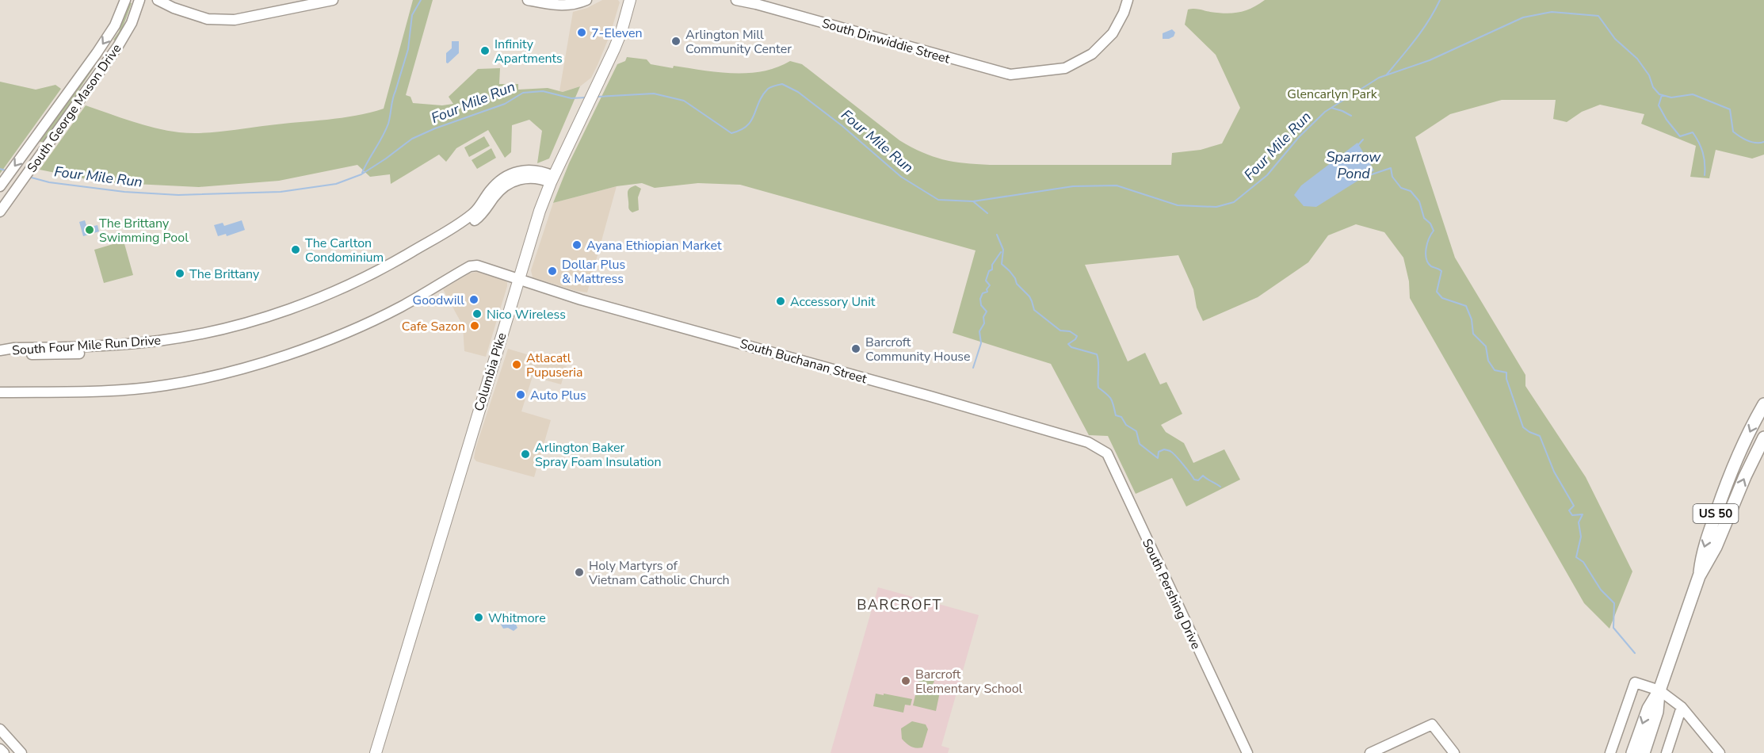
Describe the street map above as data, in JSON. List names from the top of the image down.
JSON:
{
  "streets": {
    "highway": ["US 50"],
    "main road": ["Columbia Pike"],
    "street": [
      "South Dinwiddie Street",
      "South George Mason Drive",
      "South Four Mile Run Drive",
      "South Buchanan Street",
      "South Pershing Drive"
    ]
  },
  "crossings": [
    ["South Four Mile Run Drive", "Columbia Pike"],
    ["South Buchanan Street", "Columbia Pike"],
    ["South Buchanan Street", "South Pershing Drive"]
  ],
  "districts": ["BARCROFT"],
  "water": ["Four Mile Run", "Sparrow Pond"],
  "parks": ["Glencarlyn Park"],
  "places": [
    "7-Eleven",
    "Arlington Mill Community Center",
    "Infinity Apartments",
    "The Brittany Swimming Pool",
    "Ayana Ethiopian Market",
    "The Carlton Condominium",
    "Dollar Plus & Mattress",
    "The Brittany",
    "Goodwill",
    "Accessory Unit",
    "Nico Wireless",
    "Cafe Sazon",
    "Barcroft Community House",
    "Atlacatl Pupuseria",
    "Auto Plus",
    "Arlington Baker Spray Foam Insulation",
    "Holy Martyrs of Vietnam Catholic Church",
    "Whitmore",
    "Barcroft Elementary School"
  ]
}
